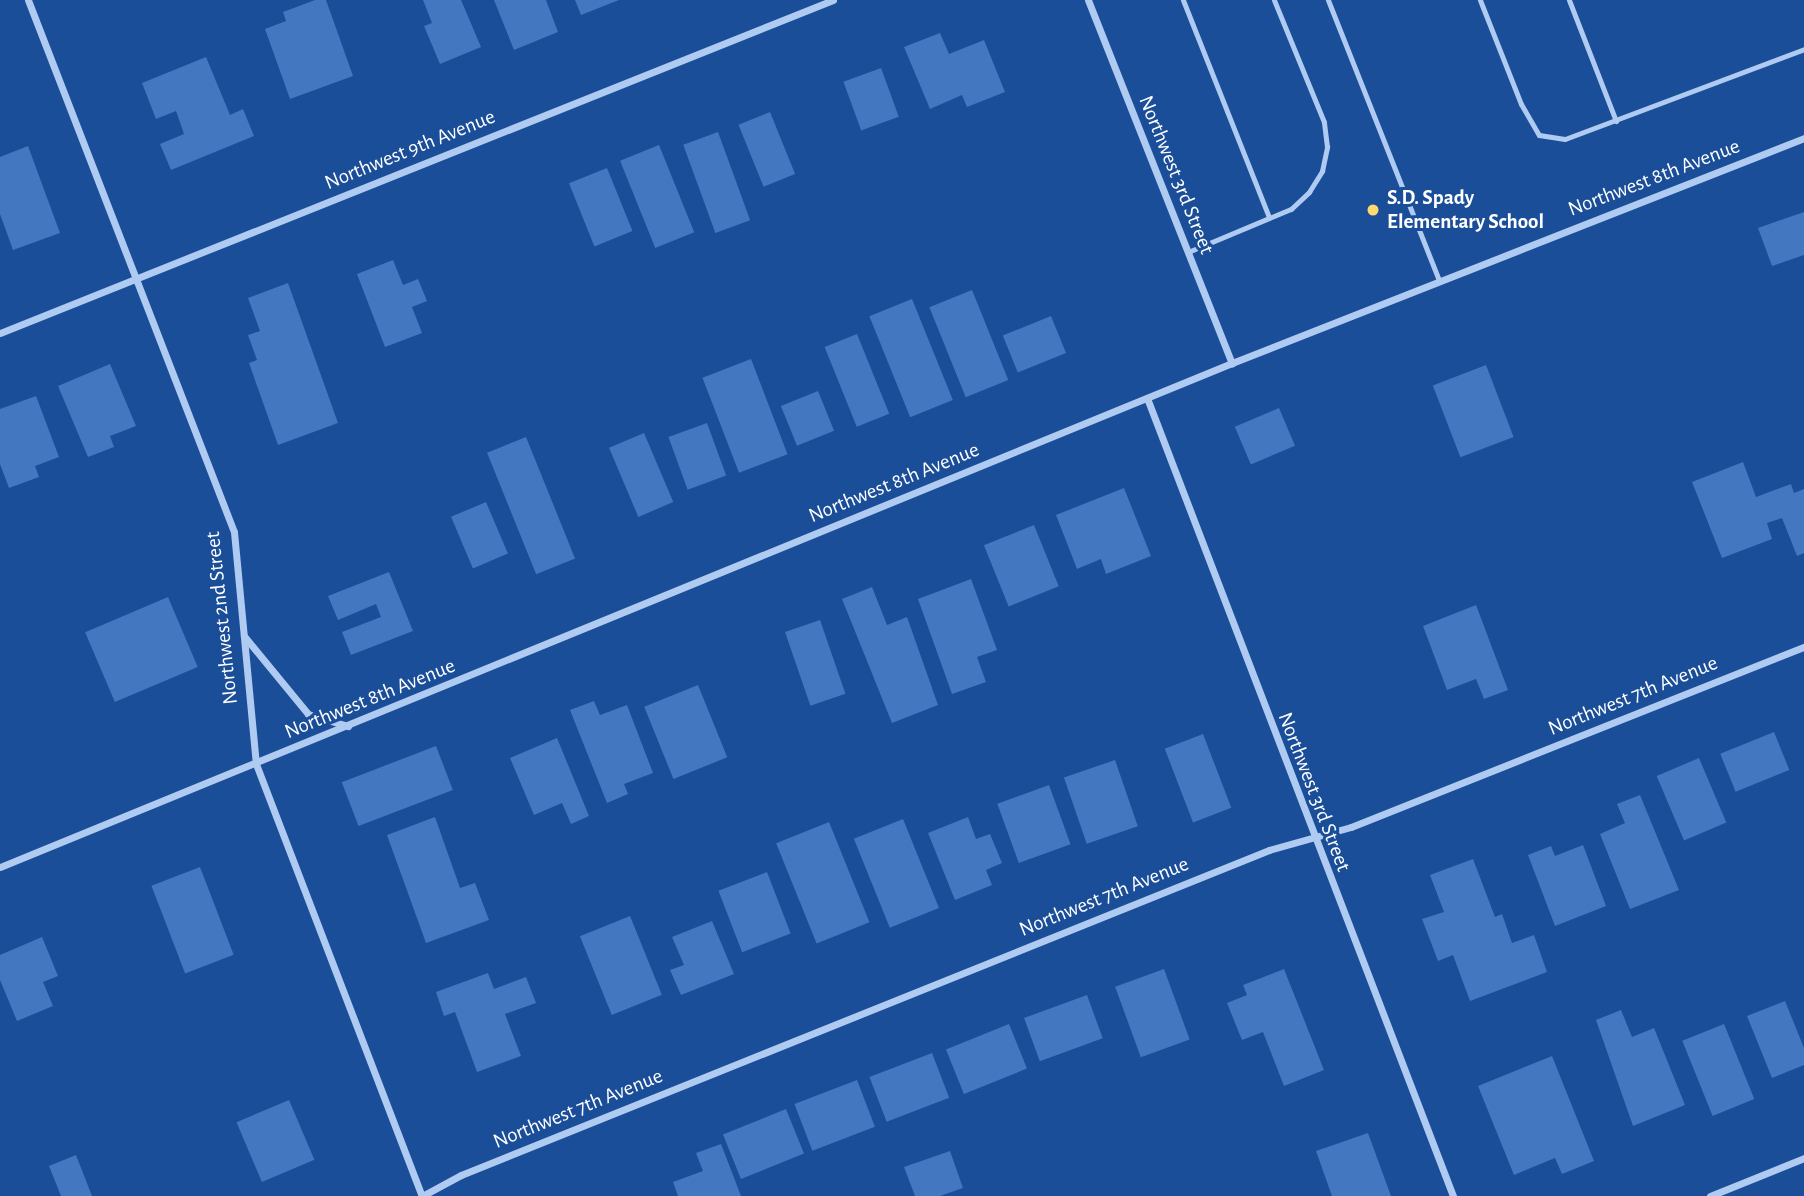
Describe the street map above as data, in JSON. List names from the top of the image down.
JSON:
{
  "streets": {
    "street": [
      "Northwest 9th Avenue",
      "Northwest 3rd Street",
      "Northwest 8th Avenue",
      "Northwest 2nd Street",
      "Northwest 7th Avenue"
    ]
  },
  "crossings": [
    ["Northwest 9th Avenue", "Northwest 2nd Street"],
    ["Northwest 3rd Street", "Northwest 8th Avenue"],
    ["Northwest 3rd Street", "Northwest 7th Avenue"],
    ["Northwest 8th Avenue", "Northwest 2nd Street"],
    ["Northwest 2nd Street", "Northwest 7th Avenue"]
  ],
  "places": ["S.D. Spady Elementary School"]
}
